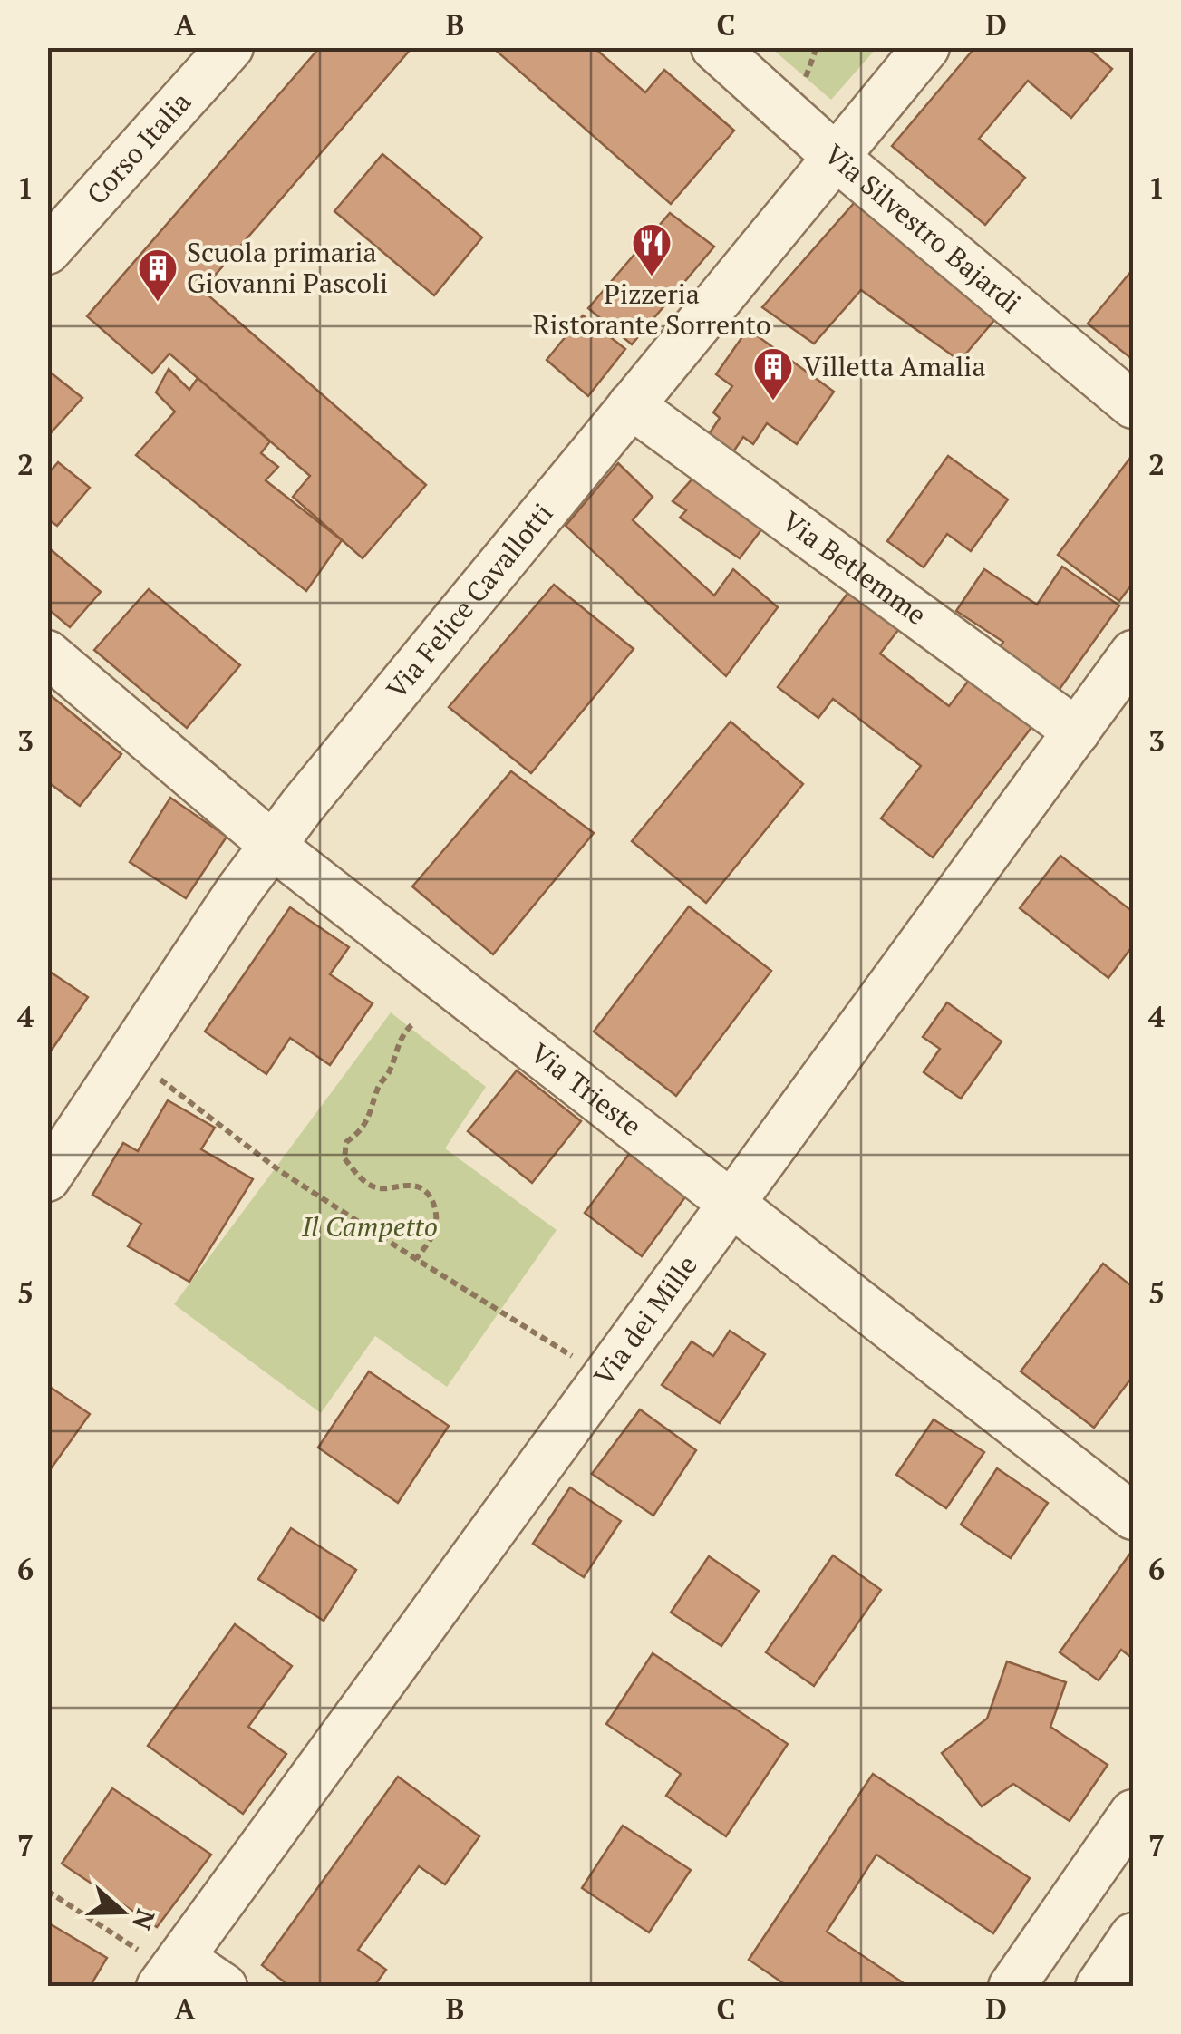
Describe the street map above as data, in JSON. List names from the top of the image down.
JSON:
{
  "streets": {
    "street": [
      "Corso Italia",
      "Via Silvestro Bajardi",
      "Via Betlemme",
      "Via Felice Cavallotti",
      "Via Trieste",
      "Via dei Mille"
    ]
  },
  "crossings": [
    ["Via Silvestro Bajardi", "Via Felice Cavallotti"],
    ["Via Betlemme", "Via Felice Cavallotti"],
    ["Via Betlemme", "Via dei Mille"],
    ["Via Felice Cavallotti", "Via Trieste"],
    ["Via Trieste", "Via dei Mille"]
  ],
  "parks": ["Il Campetto"],
  "places": {
    "restaurant": ["Pizzeria Ristorante Sorrento"],
    "building": ["Scuola primaria Giovanni Pascoli", "Villetta Amalia"]
  },
  "north": "right",
  "grid": {
    "columns": [
      "A",
      "B",
      "C",
      "D"
    ],
    "rows": [
      "1",
      "2",
      "3",
      "4",
      "5",
      "6",
      "7"
    ]
  }
}
